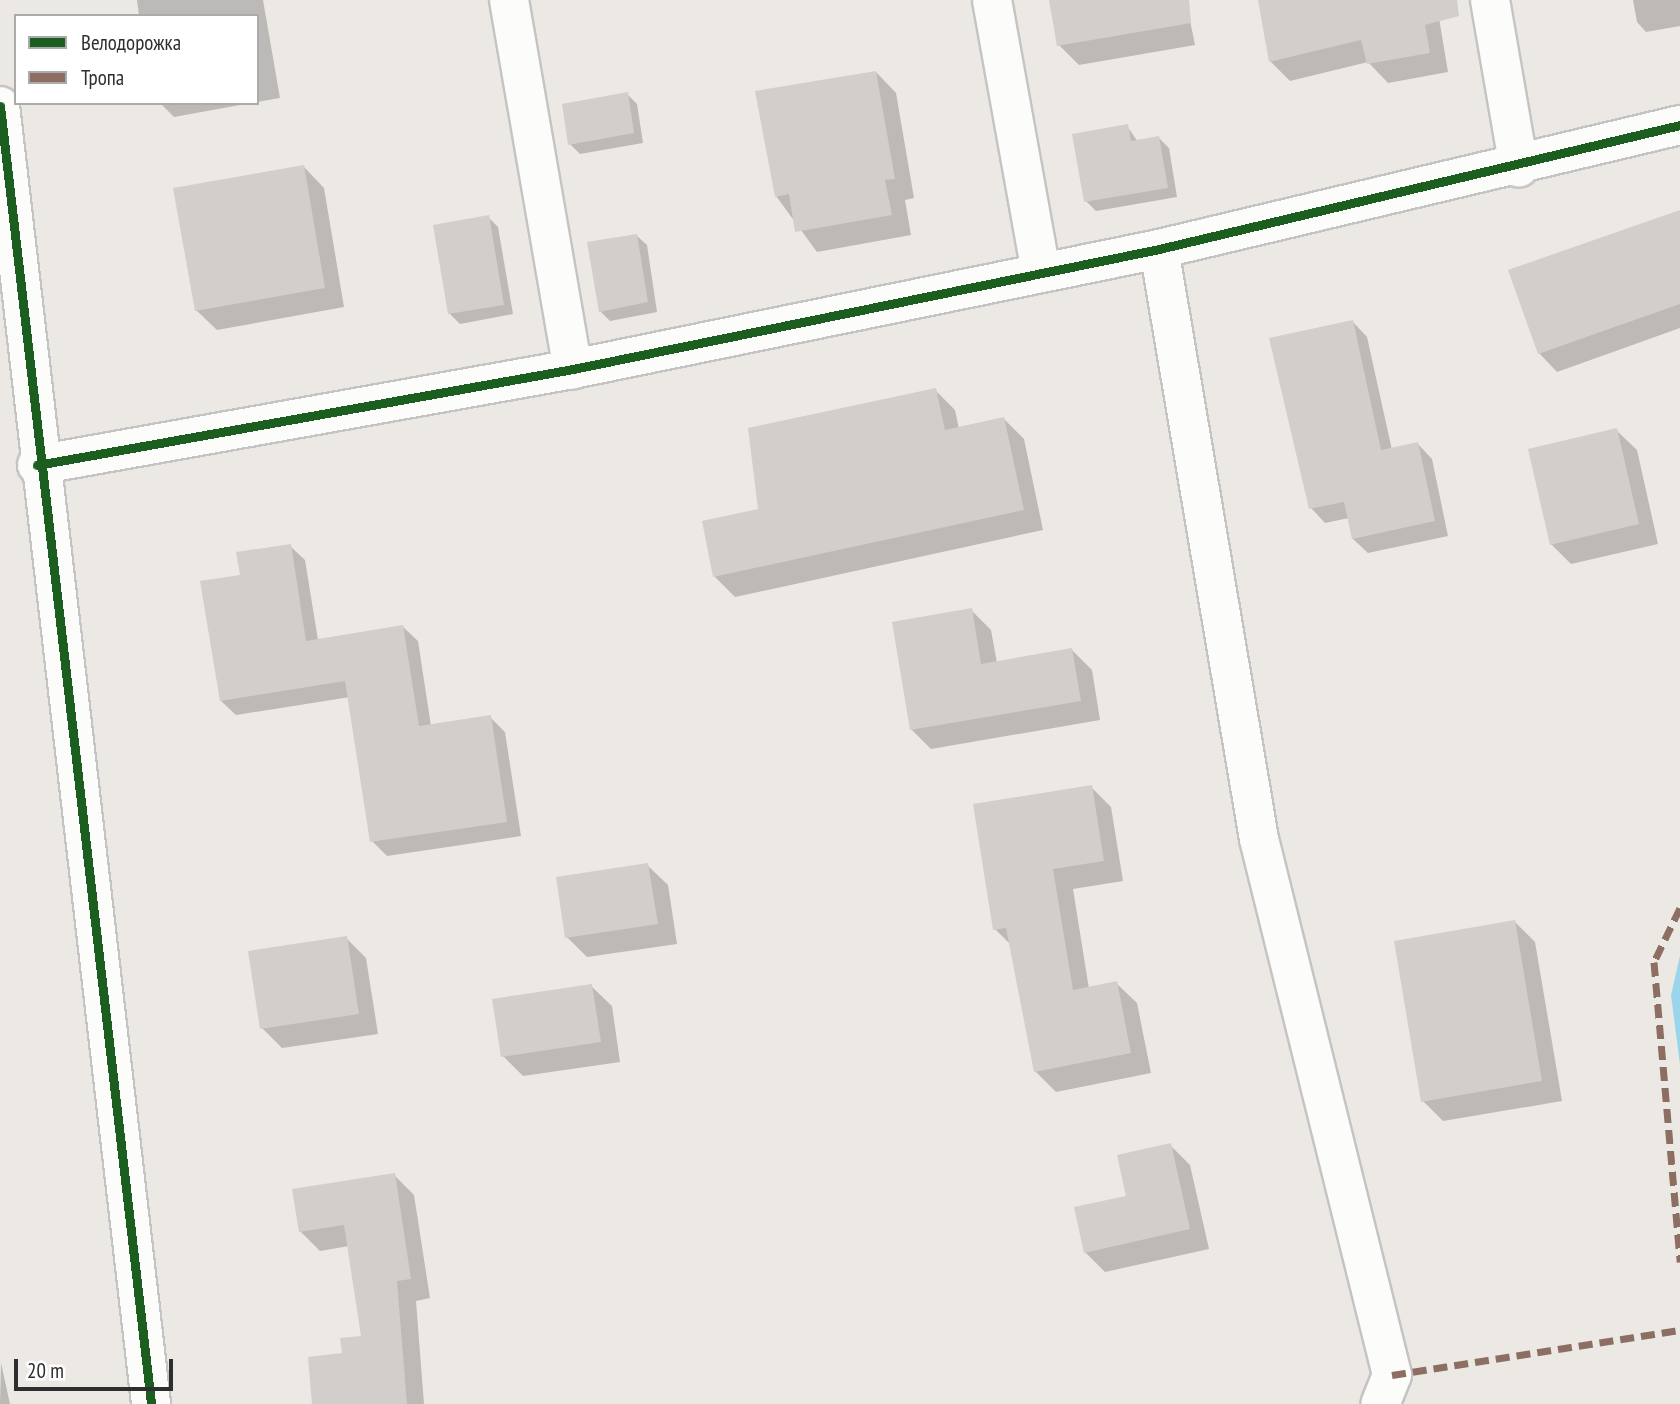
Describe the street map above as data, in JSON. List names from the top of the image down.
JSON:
{
  "legend": ["Велодорожка", "Тропа"],
  "scale_bar": "20 m"
}
